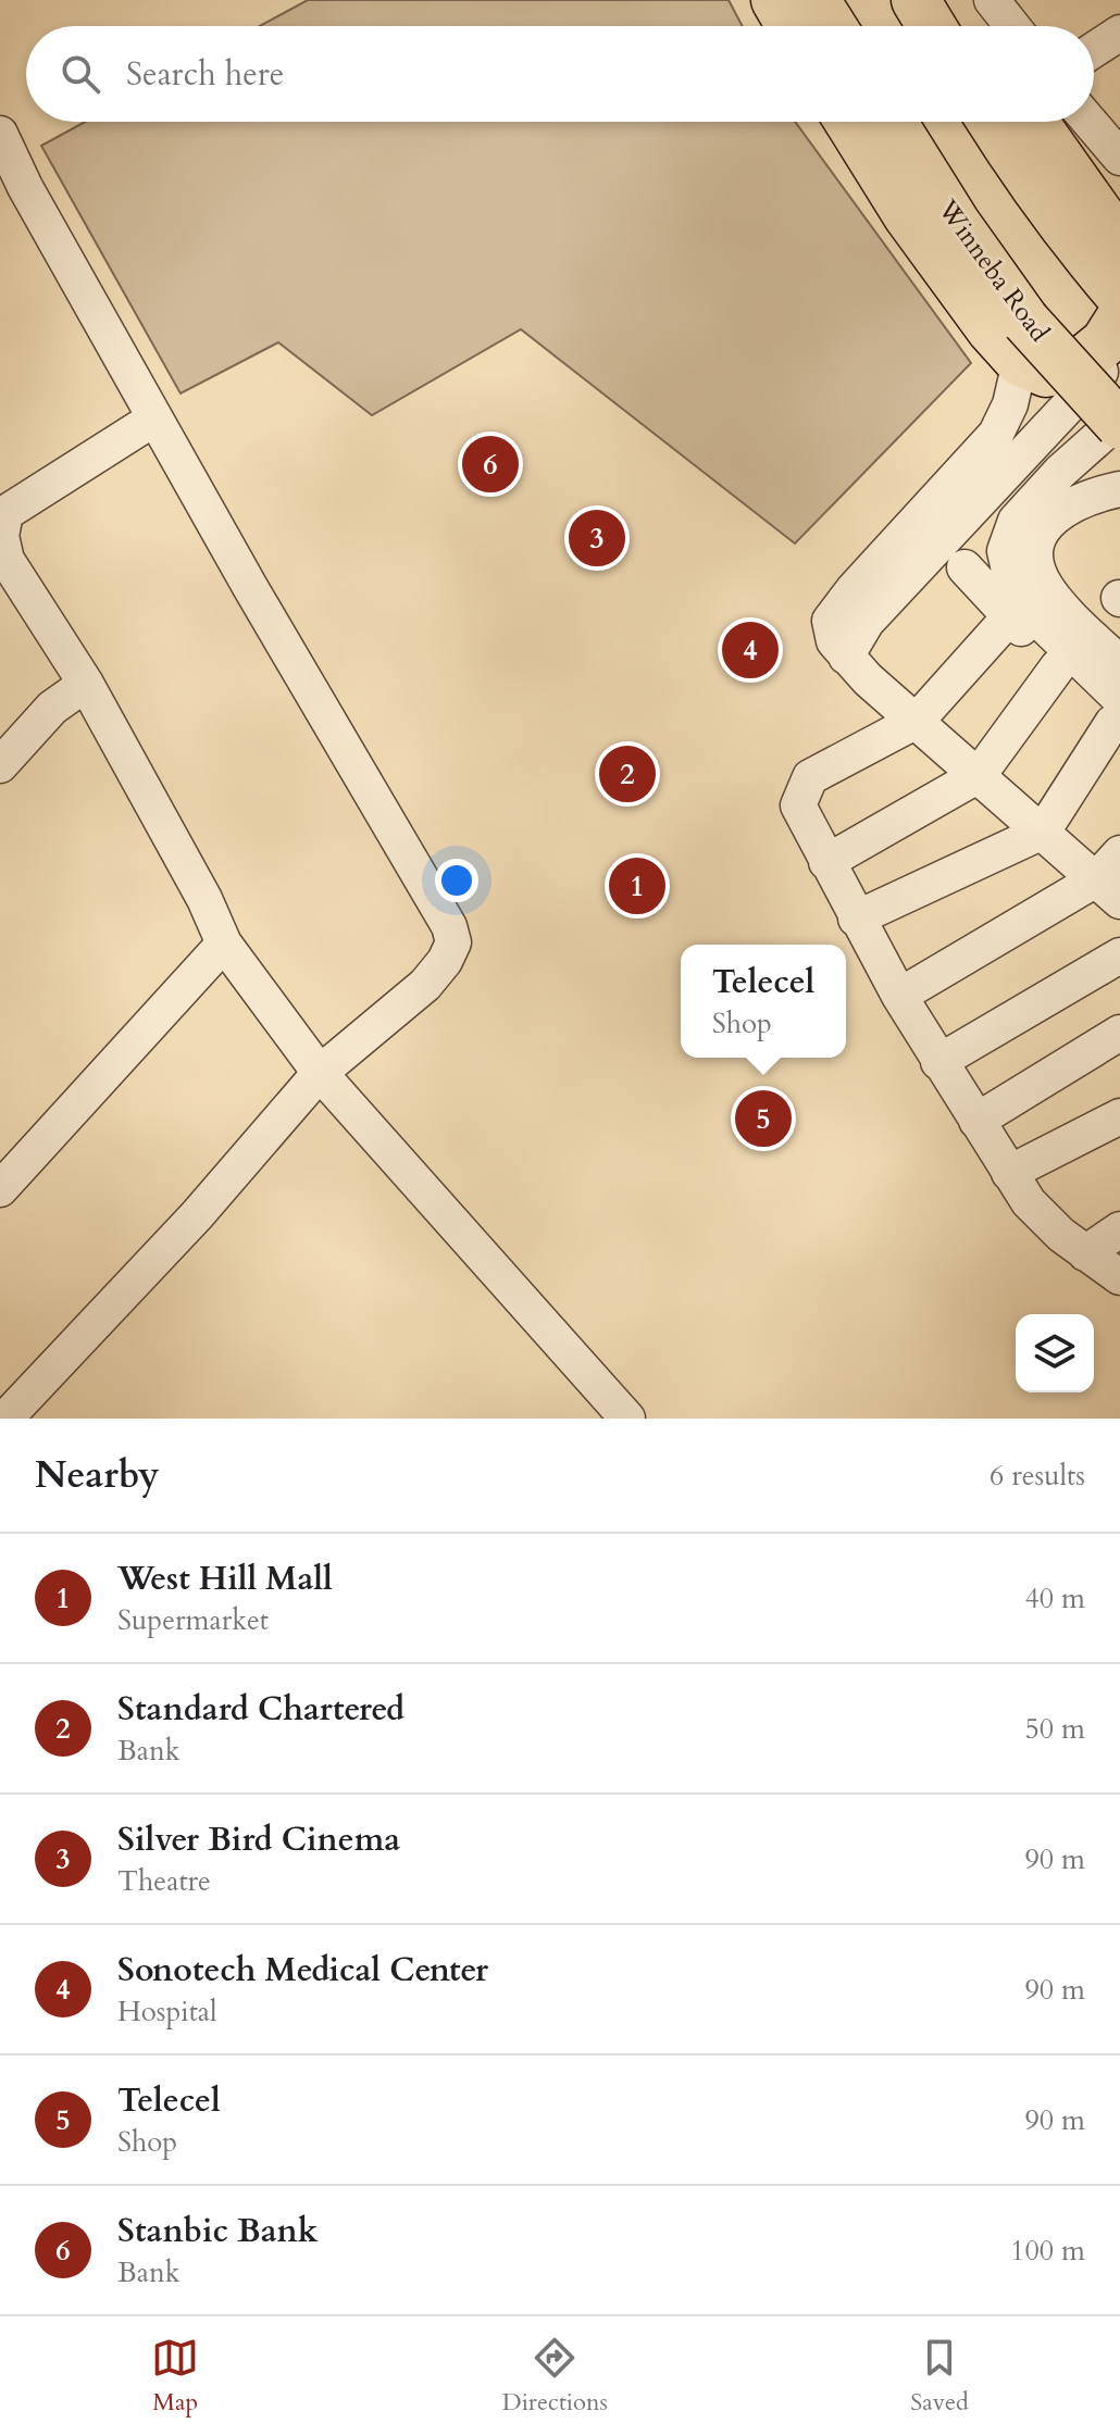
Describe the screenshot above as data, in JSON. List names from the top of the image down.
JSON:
{
  "streets": {
    "highway": ["Winneba Road"]
  },
  "page": {
    "search": "Search here",
    "pins": [
      "6",
      "3",
      "4",
      "2",
      "1",
      "5"
    ],
    "popup": ["Telecel", "Shop"],
    "heading": ["Nearby", "6 results"],
    "list": [
      {
        "mark": "1",
        "name": "West Hill Mall",
        "note": "Supermarket",
        "value": "40 m"
      },
      {
        "mark": "2",
        "name": "Standard Chartered",
        "note": "Bank",
        "value": "50 m"
      },
      {
        "mark": "3",
        "name": "Silver Bird Cinema",
        "note": "Theatre",
        "value": "90 m"
      },
      {
        "mark": "4",
        "name": "Sonotech Medical Center",
        "note": "Hospital",
        "value": "90 m"
      },
      {
        "mark": "5",
        "name": "Telecel",
        "note": "Shop",
        "value": "90 m"
      },
      {
        "mark": "6",
        "name": "Stanbic Bank",
        "note": "Bank",
        "value": "100 m"
      }
    ],
    "nav": ["Map", "Directions", "Saved"]
  }
}
